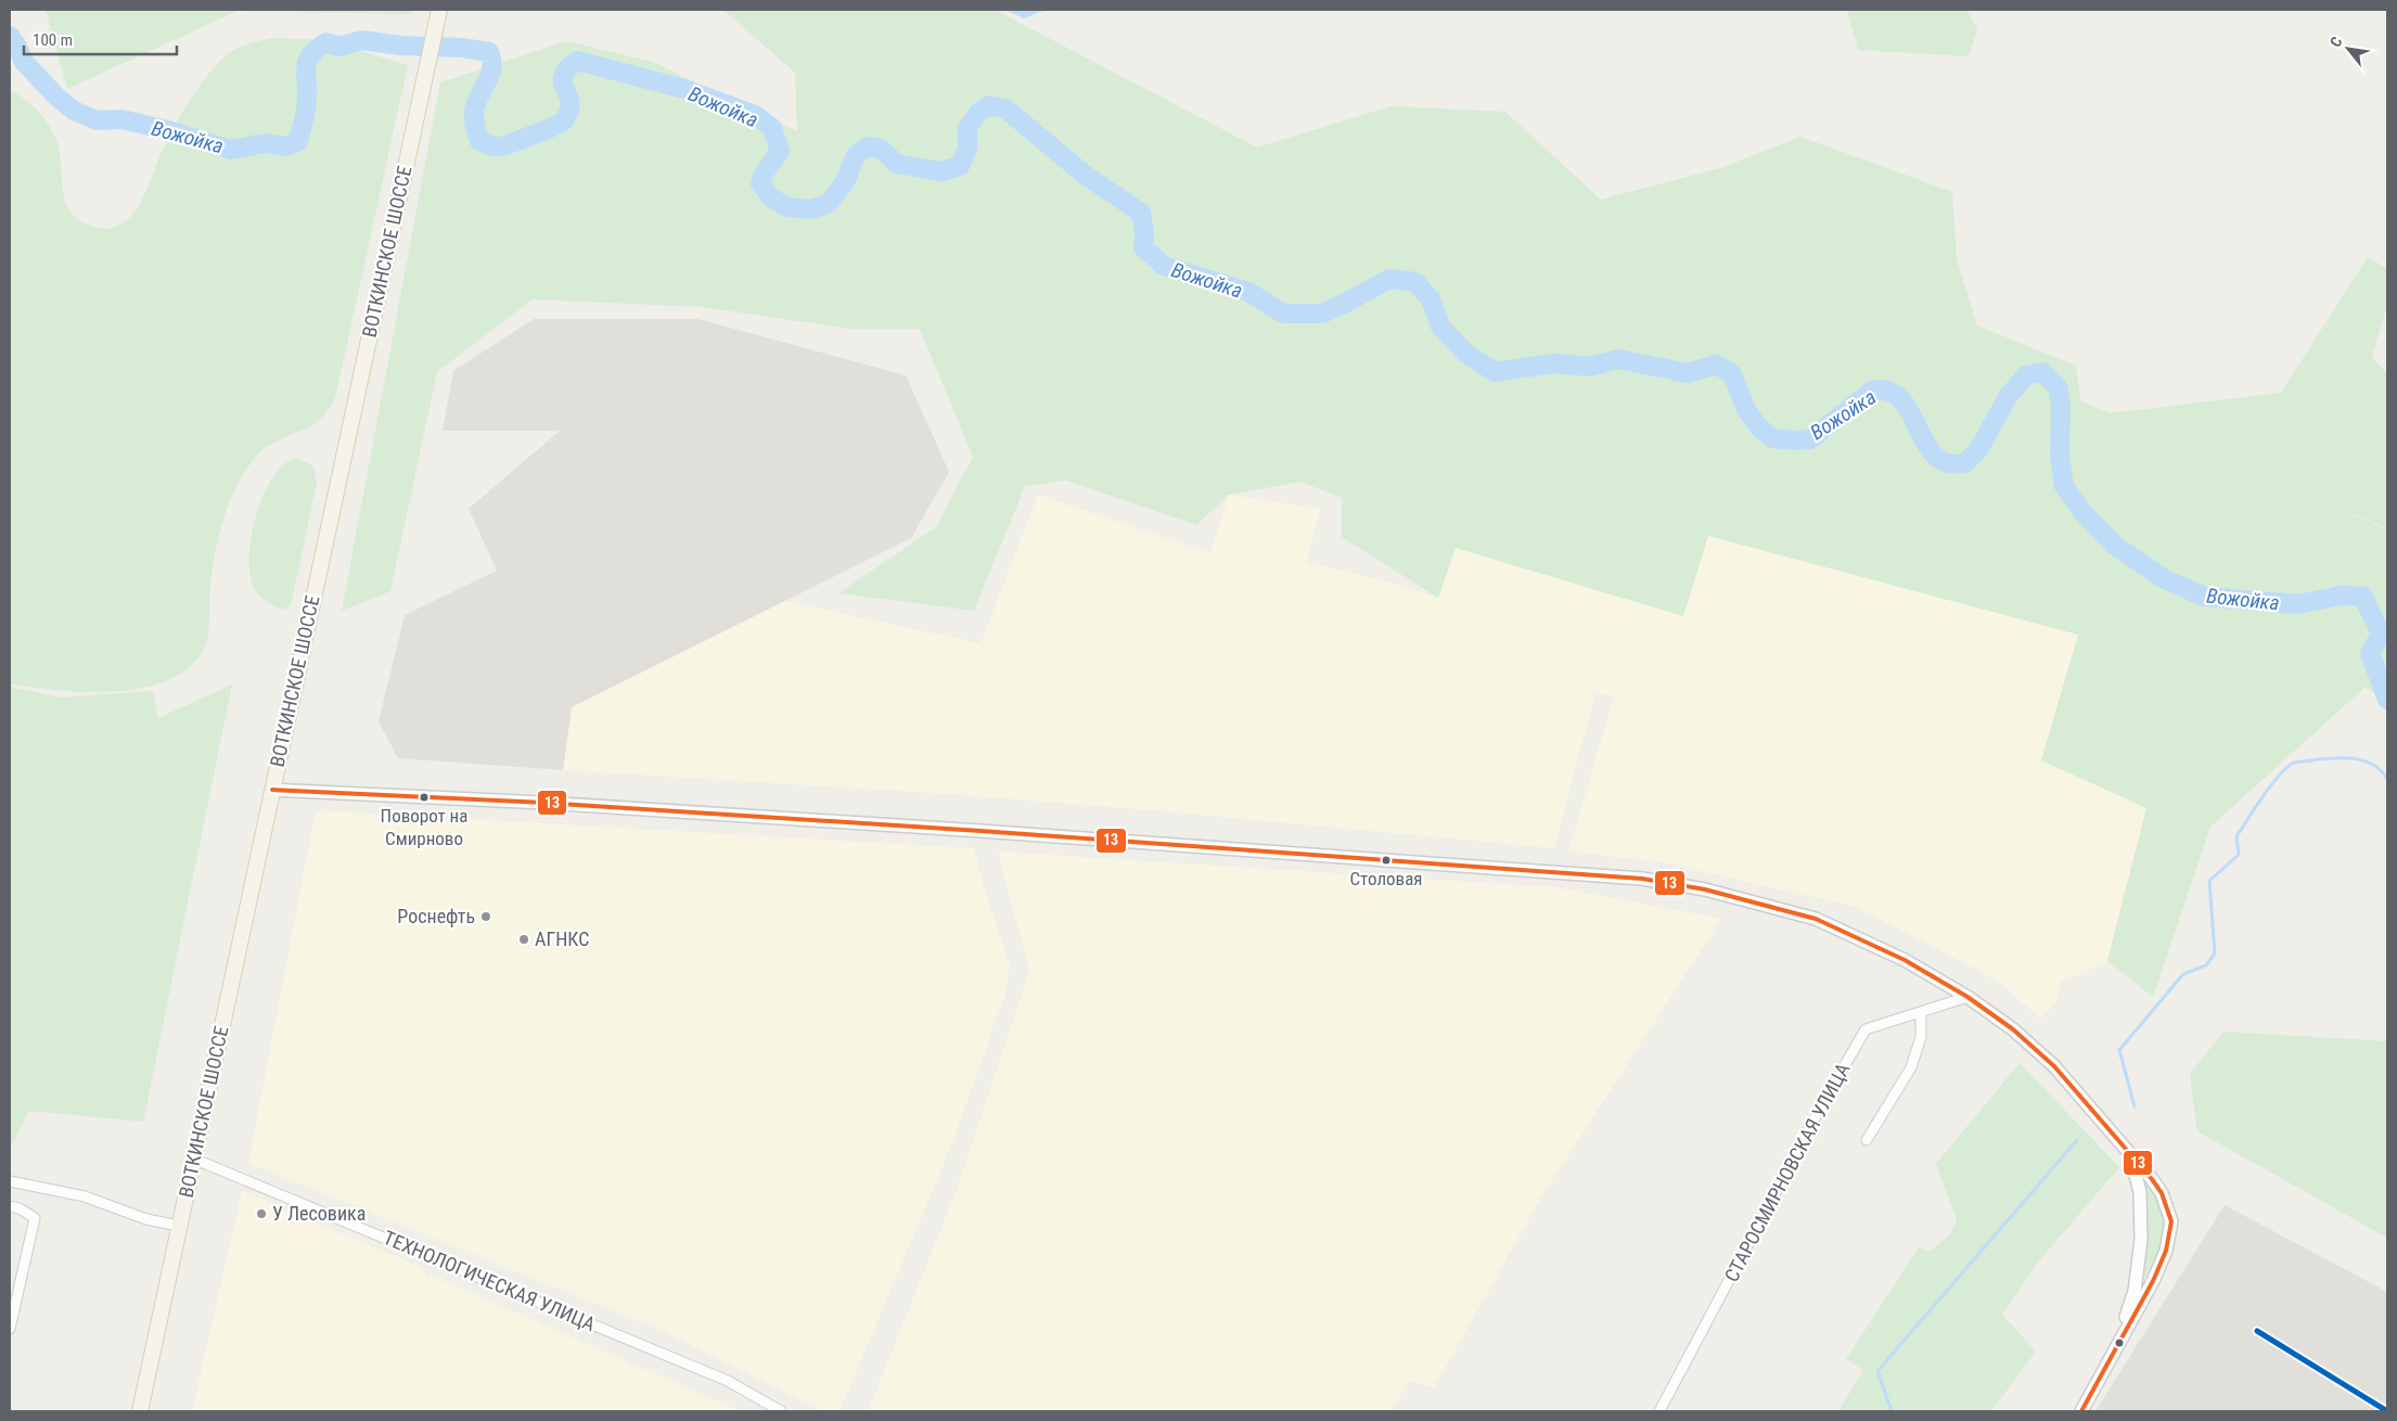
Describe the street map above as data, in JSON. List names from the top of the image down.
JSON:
{
  "streets": {
    "main road": ["ВОТКИНСКОЕ ШОССЕ"],
    "street": ["СТАРОСМИРНОВСКАЯ УЛИЦА", "ТЕХНОЛОГИЧЕСКАЯ УЛИЦА"]
  },
  "crossings": [
    ["ВОТКИНСКОЕ ШОССЕ", "ТЕХНОЛОГИЧЕСКАЯ УЛИЦА"]
  ],
  "water": ["Вожойка"],
  "places": [
    "Поворот на Смирново",
    "Столовая",
    "Роснефть",
    "АГНКС",
    "У Лесовика"
  ],
  "lines": ["transit line 13"],
  "scale_bar": "100 m",
  "north": "top left"
}
